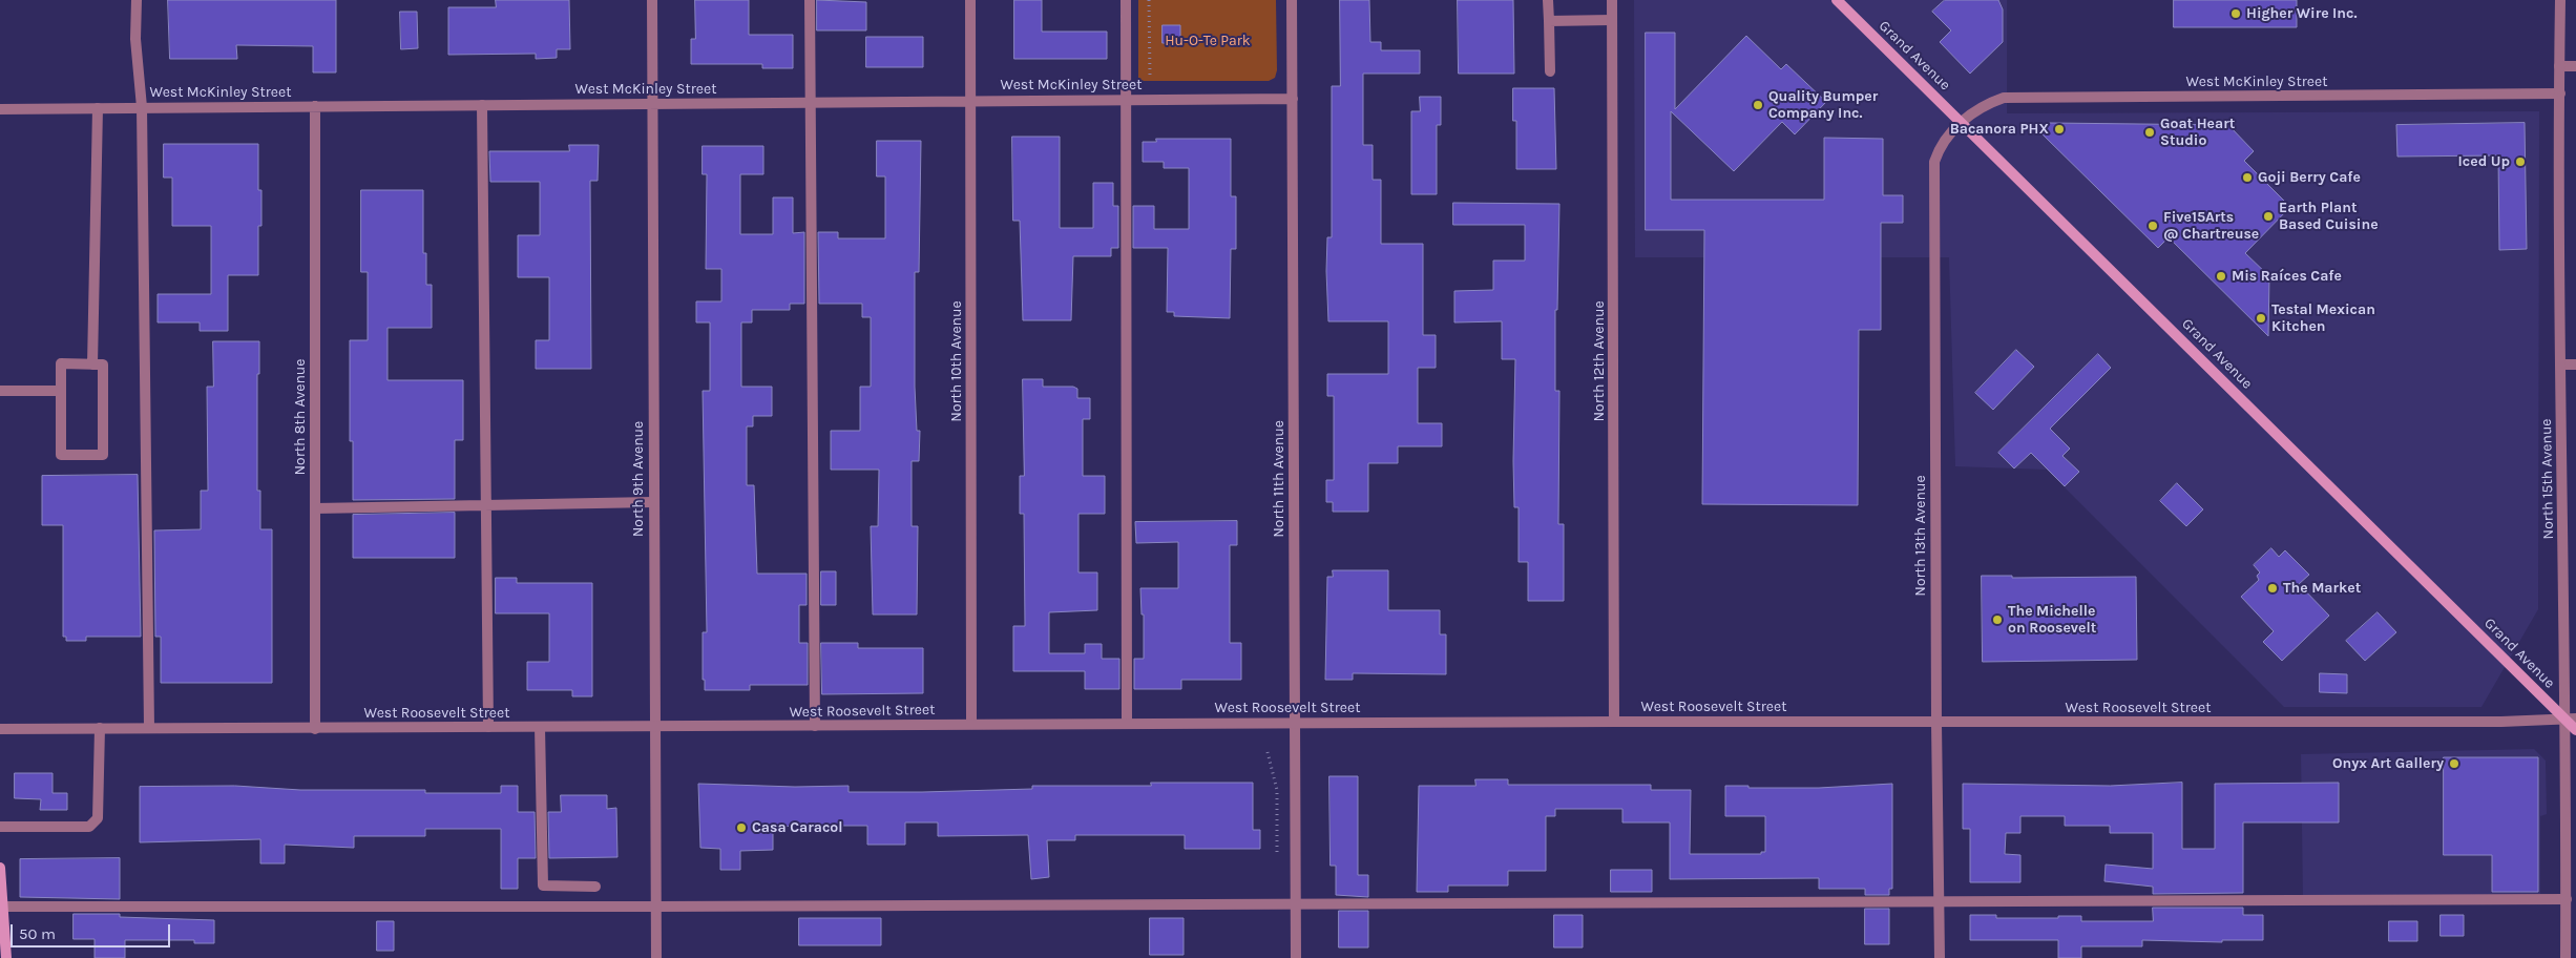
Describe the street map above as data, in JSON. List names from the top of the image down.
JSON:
{
  "streets": {
    "main road": ["Grand Avenue"],
    "street": [
      "West McKinley Street",
      "North 10th Avenue",
      "North 12th Avenue",
      "North 8th Avenue",
      "North 9th Avenue",
      "North 11th Avenue",
      "North 15th Avenue",
      "North 13th Avenue",
      "West Roosevelt Street"
    ]
  },
  "crossings": [
    ["Grand Avenue", "West McKinley Street"],
    ["Grand Avenue", "North 15th Avenue"],
    ["Grand Avenue", "North 13th Avenue"],
    ["Grand Avenue", "West Roosevelt Street"],
    ["West McKinley Street", "North 10th Avenue"],
    ["West McKinley Street", "North 8th Avenue"],
    ["West McKinley Street", "North 9th Avenue"],
    ["West McKinley Street", "North 11th Avenue"],
    ["West McKinley Street", "North 15th Avenue"],
    ["West McKinley Street", "North 13th Avenue"],
    ["North 10th Avenue", "West Roosevelt Street"],
    ["North 12th Avenue", "West Roosevelt Street"],
    ["North 8th Avenue", "West Roosevelt Street"],
    ["North 9th Avenue", "West Roosevelt Street"],
    ["North 11th Avenue", "West Roosevelt Street"],
    ["North 15th Avenue", "West Roosevelt Street"],
    ["North 13th Avenue", "West Roosevelt Street"]
  ],
  "parks": ["Hu-O-Te Park"],
  "places": [
    "Higher Wire Inc.",
    "Quality Bumper Company Inc.",
    "Bacanora PHX",
    "Goat Heart Studio",
    "Iced Up",
    "Goji Berry Cafe",
    "Earth Plant Based Cuisine",
    "Five15Arts @ Chartreuse",
    "Mis Raíces Cafe",
    "Testal Mexican Kitchen",
    "The Market",
    "The Michelle on Roosevelt",
    "Onyx Art Gallery",
    "Casa Caracol"
  ],
  "scale_bar": "50 m"
}
